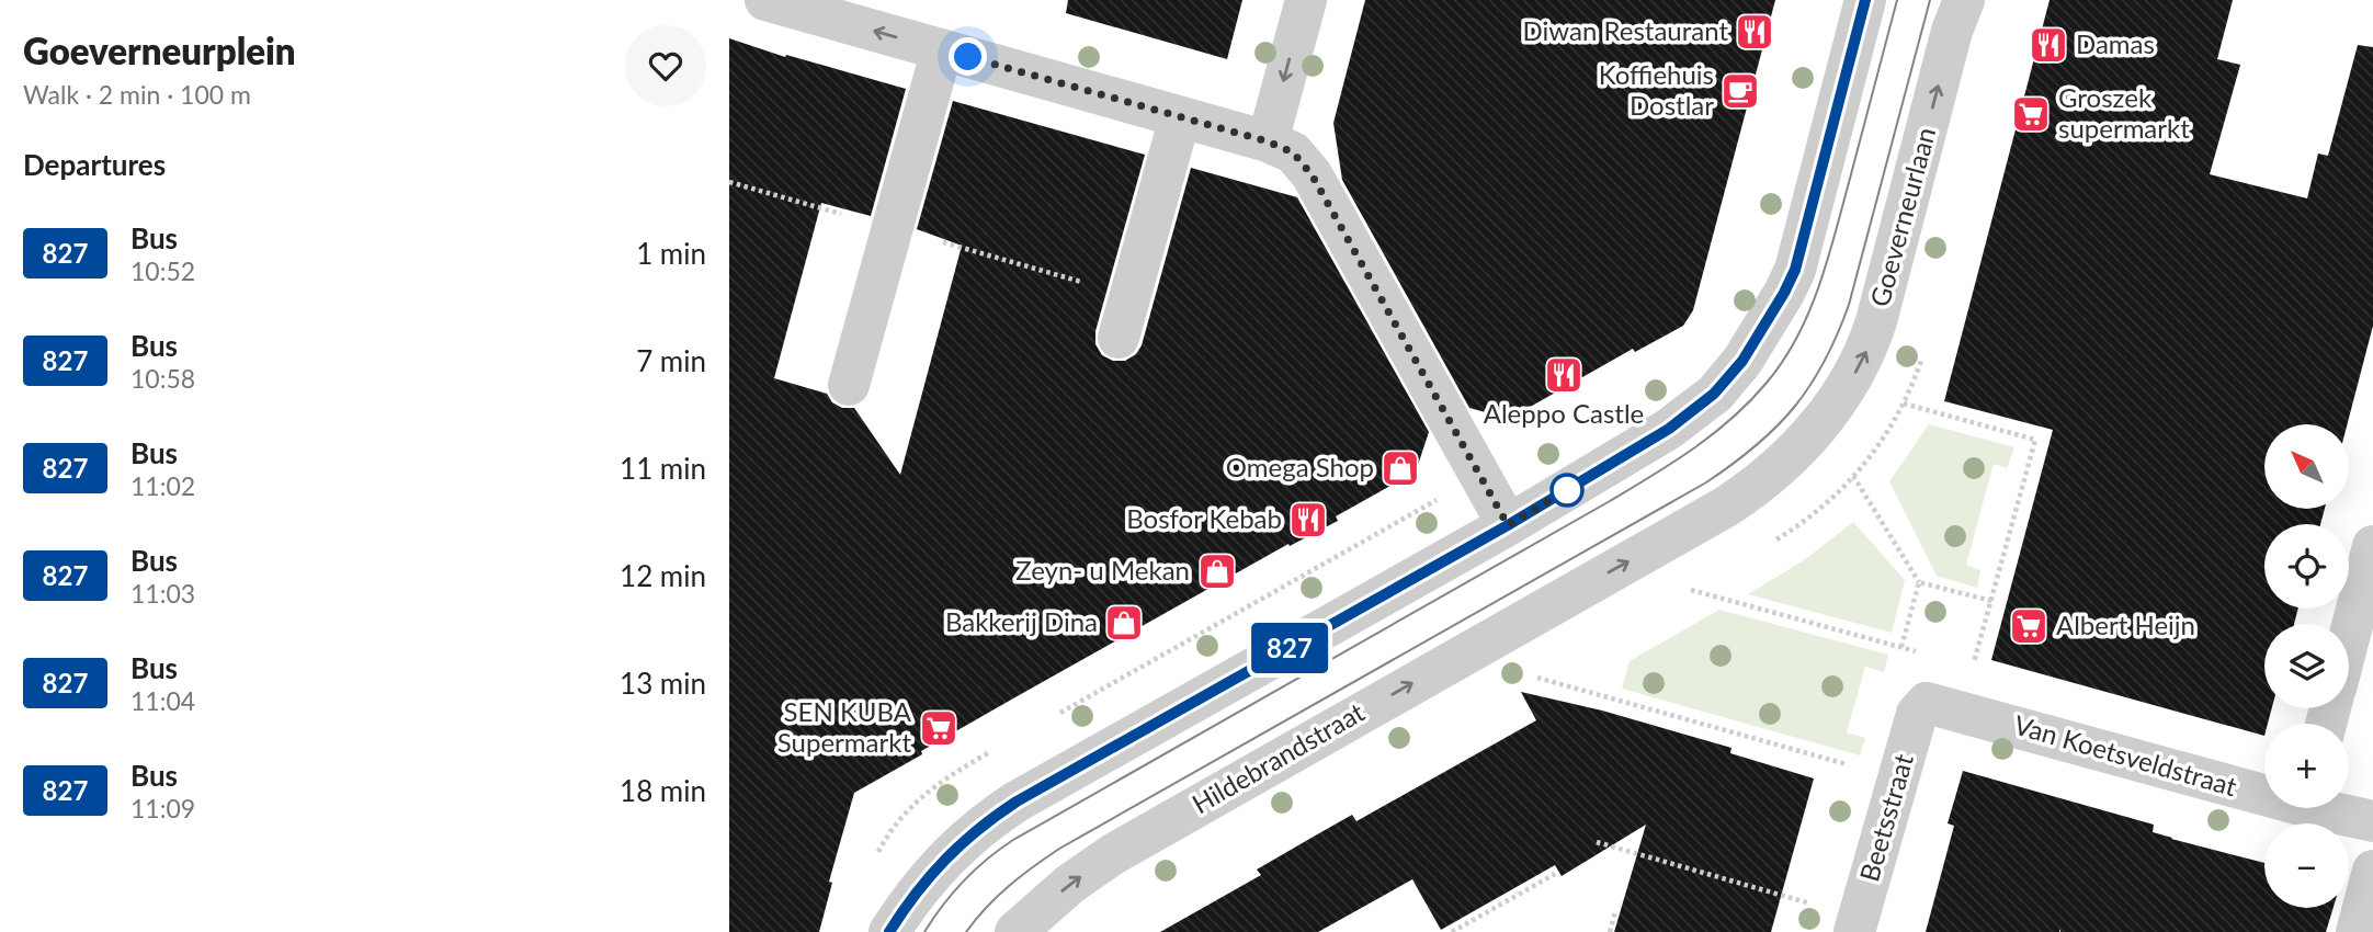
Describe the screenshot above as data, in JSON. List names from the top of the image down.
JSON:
{
  "streets": {
    "street": [
      "Goeverneurlaan",
      "Van Koetsveldstraat",
      "Hildebrandstraat",
      "Beetsstraat"
    ]
  },
  "crossings": [
    ["Goeverneurlaan", "Hildebrandstraat"],
    ["Van Koetsveldstraat", "Beetsstraat"]
  ],
  "places": {
    "restaurant": [
      "Diwan Restaurant",
      "Damas",
      "Aleppo Castle",
      "Bosfor Kebab"
    ],
    "cafe": ["Koffiehuis Dostlar"],
    "supermarket": ["Groszek supermarkt", "Albert Heijn", "SEN KUBA Supermarkt"],
    "shop": ["Omega Shop", "Zeyn- u Mekan", "Bakkerij Dina"]
  },
  "lines": ["bus line 827"],
  "north": "top left",
  "page": {
    "heading": [
      ["Goeverneurplein", "Walk · 2 min · 100 m"],
      "Departures"
    ],
    "on_map": "827",
    "list": [
      {
        "mark": "827",
        "name": "Bus",
        "note": "10:52",
        "value": "1 min"
      },
      {
        "mark": "827",
        "name": "Bus",
        "note": "10:58",
        "value": "7 min"
      },
      {
        "mark": "827",
        "name": "Bus",
        "note": "11:02",
        "value": "11 min"
      },
      {
        "mark": "827",
        "name": "Bus",
        "note": "11:03",
        "value": "12 min"
      },
      {
        "mark": "827",
        "name": "Bus",
        "note": "11:04",
        "value": "13 min"
      },
      {
        "mark": "827",
        "name": "Bus",
        "note": "11:09",
        "value": "18 min"
      }
    ],
    "map_buttons": ["+", "−"]
  }
}
